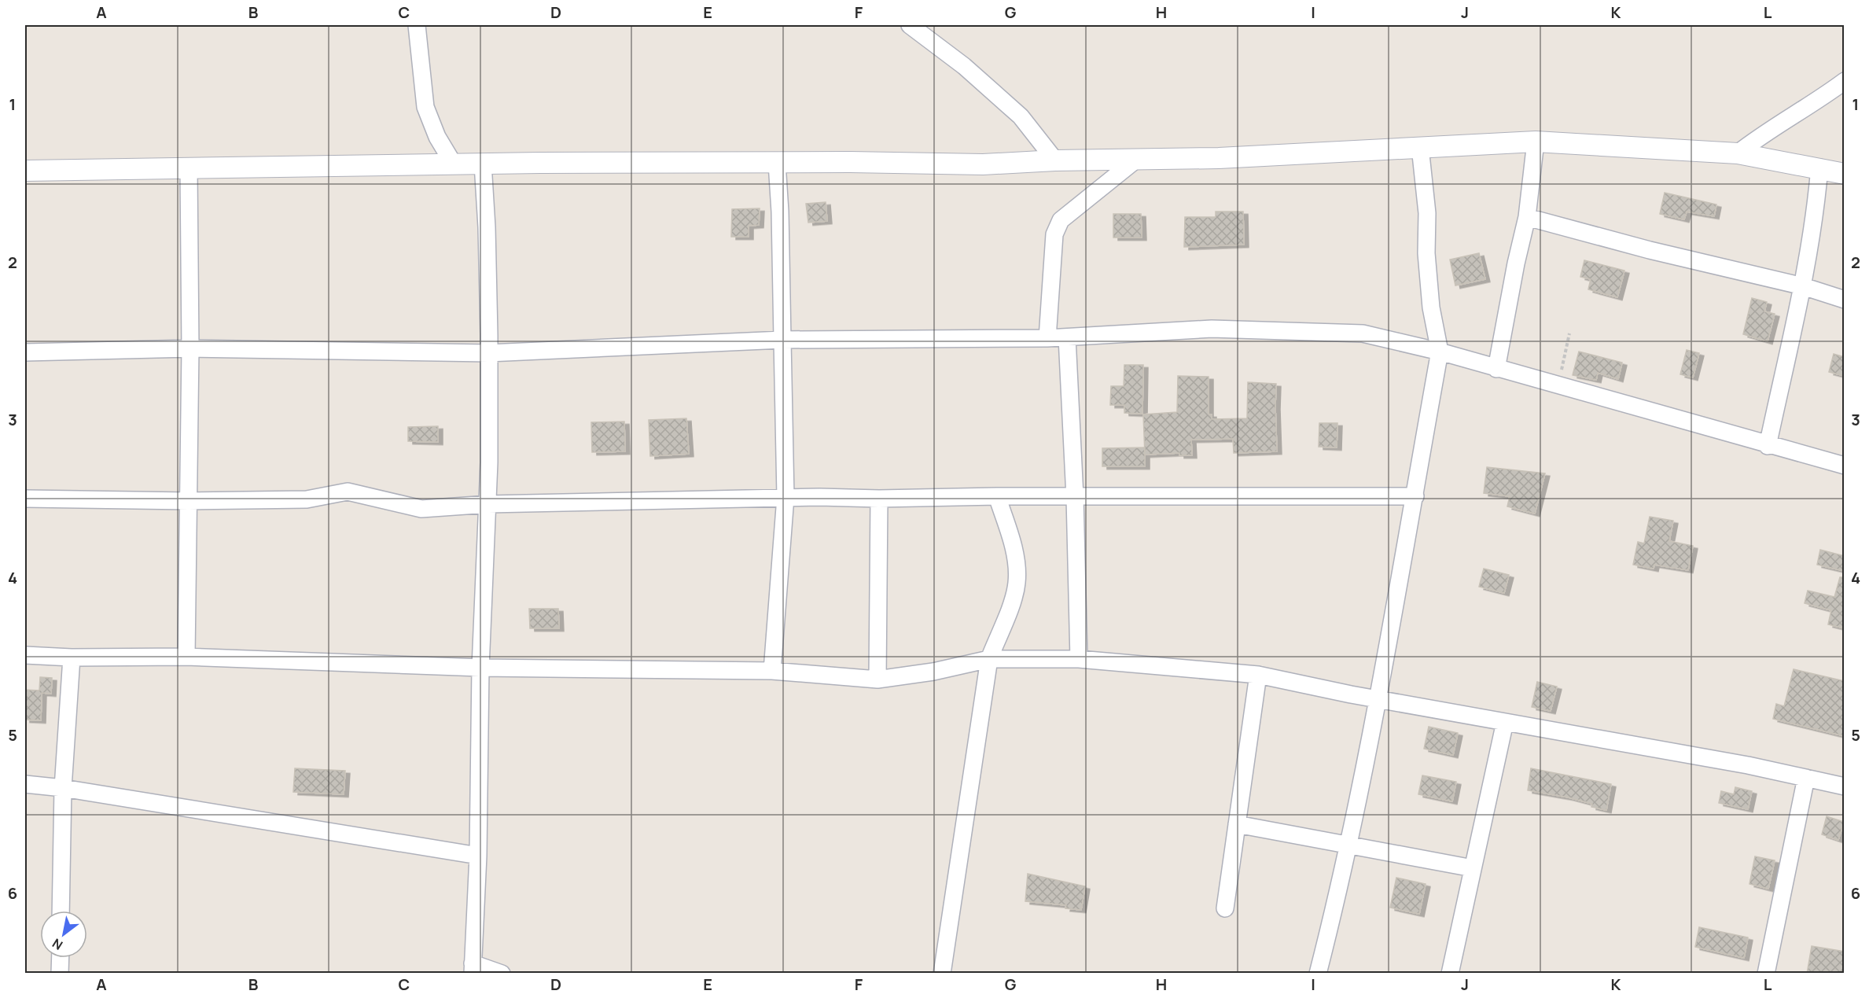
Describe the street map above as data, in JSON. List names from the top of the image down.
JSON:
{
  "north": "bottom left",
  "grid": {
    "columns": [
      "A",
      "B",
      "C",
      "D",
      "E",
      "F",
      "G",
      "H",
      "I",
      "J",
      "K",
      "L"
    ],
    "rows": [
      "1",
      "2",
      "3",
      "4",
      "5",
      "6"
    ]
  }
}
